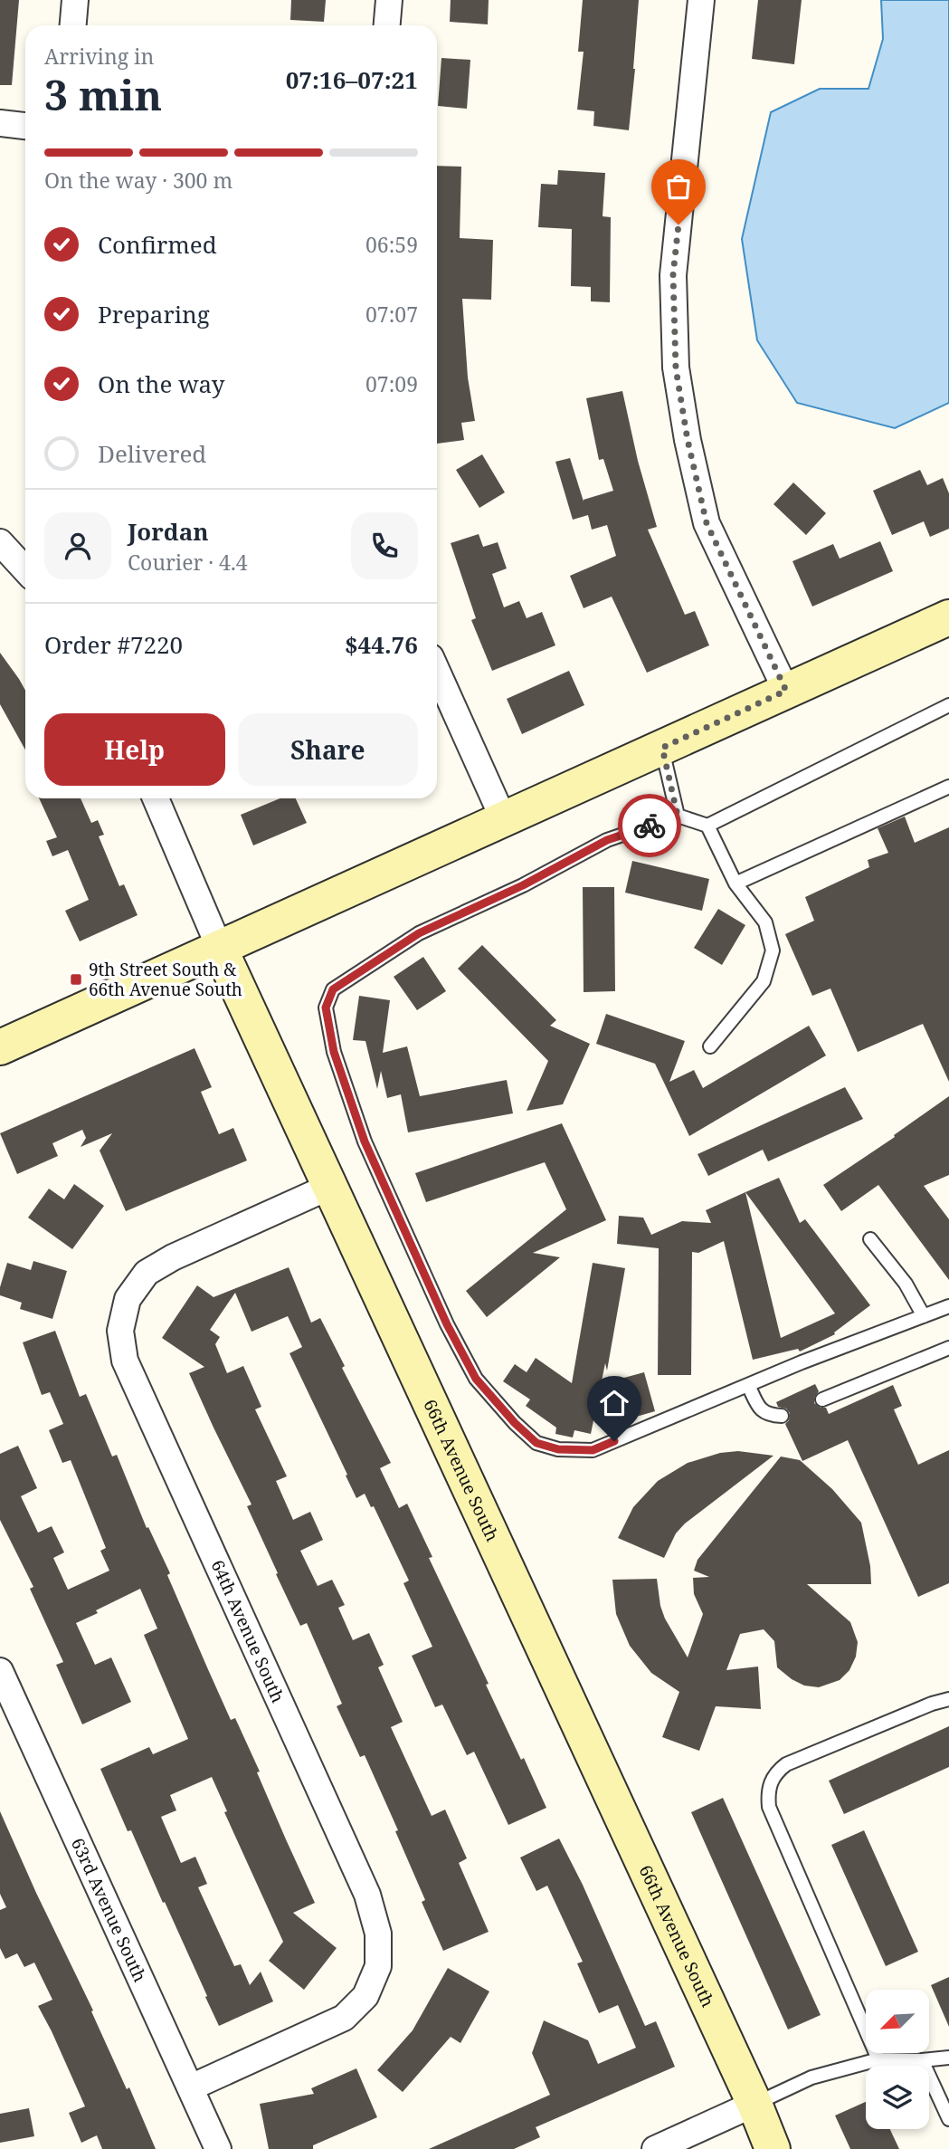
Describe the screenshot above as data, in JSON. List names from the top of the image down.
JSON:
{
  "streets": {
    "street": ["66th Avenue South", "64th Avenue South", "63rd Avenue South"]
  },
  "crossings": [
    ["66th Avenue South", "64th Avenue South"],
    ["64th Avenue South", "63rd Avenue South"]
  ],
  "places": {
    "transit": ["9th Street South & 66th Avenue South"]
  },
  "north": "bottom left",
  "page": {
    "heading": ["3 min", "Arriving in", "07:16–07:21"],
    "panel": [
      "Jordan",
      "Courier · 4.4",
      "Order #7220",
      "$44.76"
    ],
    "bar": "On the way · 300 m",
    "list": [
      ["Confirmed", "06:59"],
      ["Preparing", "07:07"],
      ["On the way", "07:09"],
      "Delivered"
    ],
    "buttons": ["Help", "Share"]
  }
}
